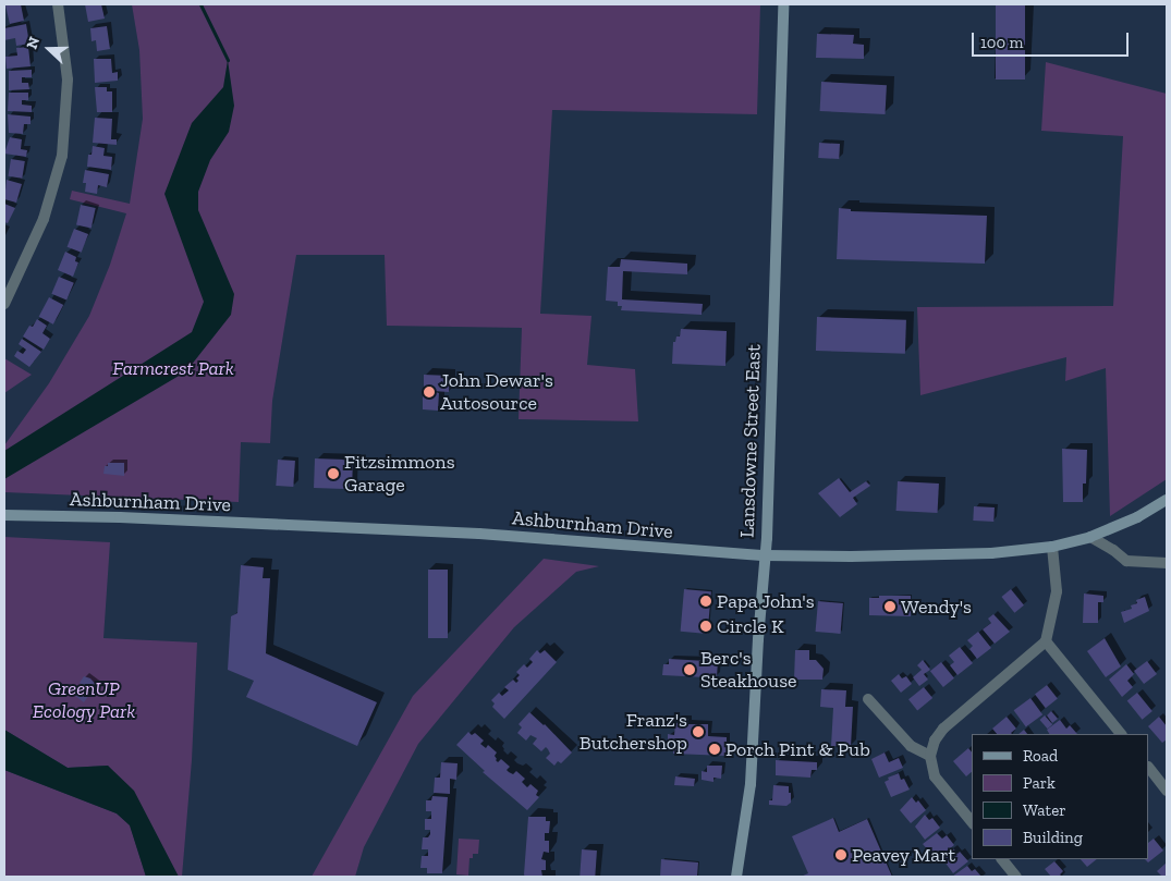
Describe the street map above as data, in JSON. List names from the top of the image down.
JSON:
{
  "streets": {
    "main road": ["Lansdowne Street East", "Ashburnham Drive"]
  },
  "crossings": [
    ["Lansdowne Street East", "Ashburnham Drive"]
  ],
  "parks": ["Farmcrest Park", "GreenUP Ecology Park"],
  "places": [
    "John Dewar's Autosource",
    "Fitzsimmons Garage",
    "Papa John's",
    "Wendy's",
    "Circle K",
    "Berc's Steakhouse",
    "Franz's Butchershop",
    "Porch Pint & Pub",
    "Peavey Mart"
  ],
  "legend": [
    "Road",
    "Park",
    "Water",
    "Building"
  ],
  "scale_bar": "100 m",
  "north": "left"
}
